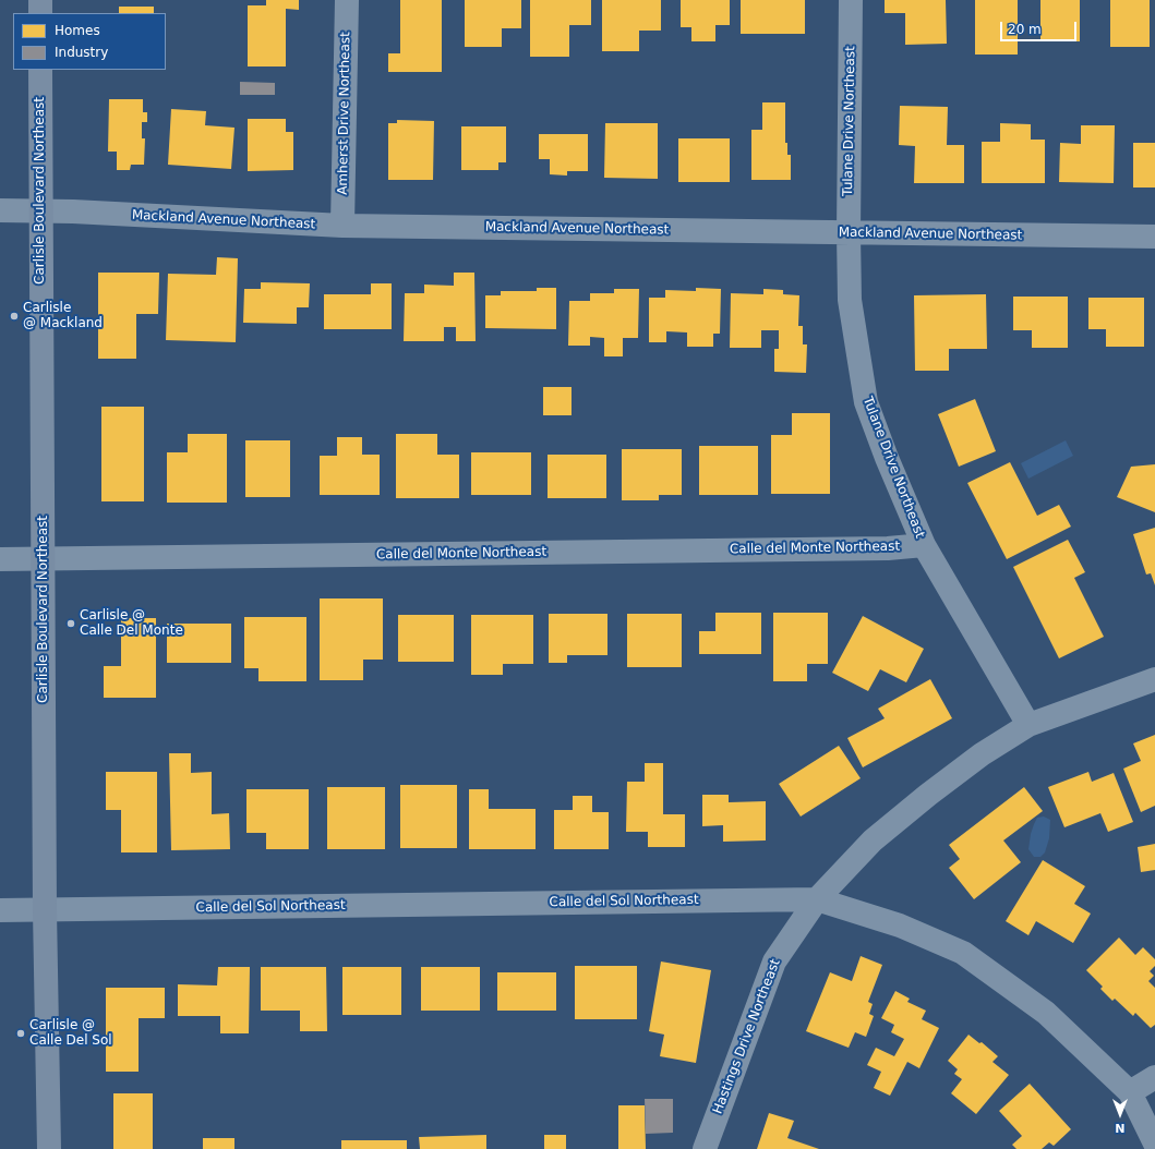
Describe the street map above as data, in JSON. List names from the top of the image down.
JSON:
{
  "streets": {
    "main road": ["Carlisle Boulevard Northeast"],
    "street": [
      "Amherst Drive Northeast",
      "Tulane Drive Northeast",
      "Mackland Avenue Northeast",
      "Calle del Monte Northeast",
      "Calle del Sol Northeast",
      "Hastings Drive Northeast"
    ]
  },
  "crossings": [
    ["Amherst Drive Northeast", "Mackland Avenue Northeast"],
    ["Tulane Drive Northeast", "Mackland Avenue Northeast"],
    ["Tulane Drive Northeast", "Calle del Monte Northeast"],
    ["Tulane Drive Northeast", "Hastings Drive Northeast"],
    ["Carlisle Boulevard Northeast", "Mackland Avenue Northeast"],
    ["Carlisle Boulevard Northeast", "Calle del Monte Northeast"],
    ["Carlisle Boulevard Northeast", "Calle del Sol Northeast"],
    ["Calle del Sol Northeast", "Hastings Drive Northeast"]
  ],
  "places": ["Carlisle @ Mackland", "Carlisle @ Calle Del Monte", "Carlisle @ Calle Del Sol"],
  "legend": ["Homes", "Industry"],
  "scale_bar": "20 m",
  "north": "bottom"
}
